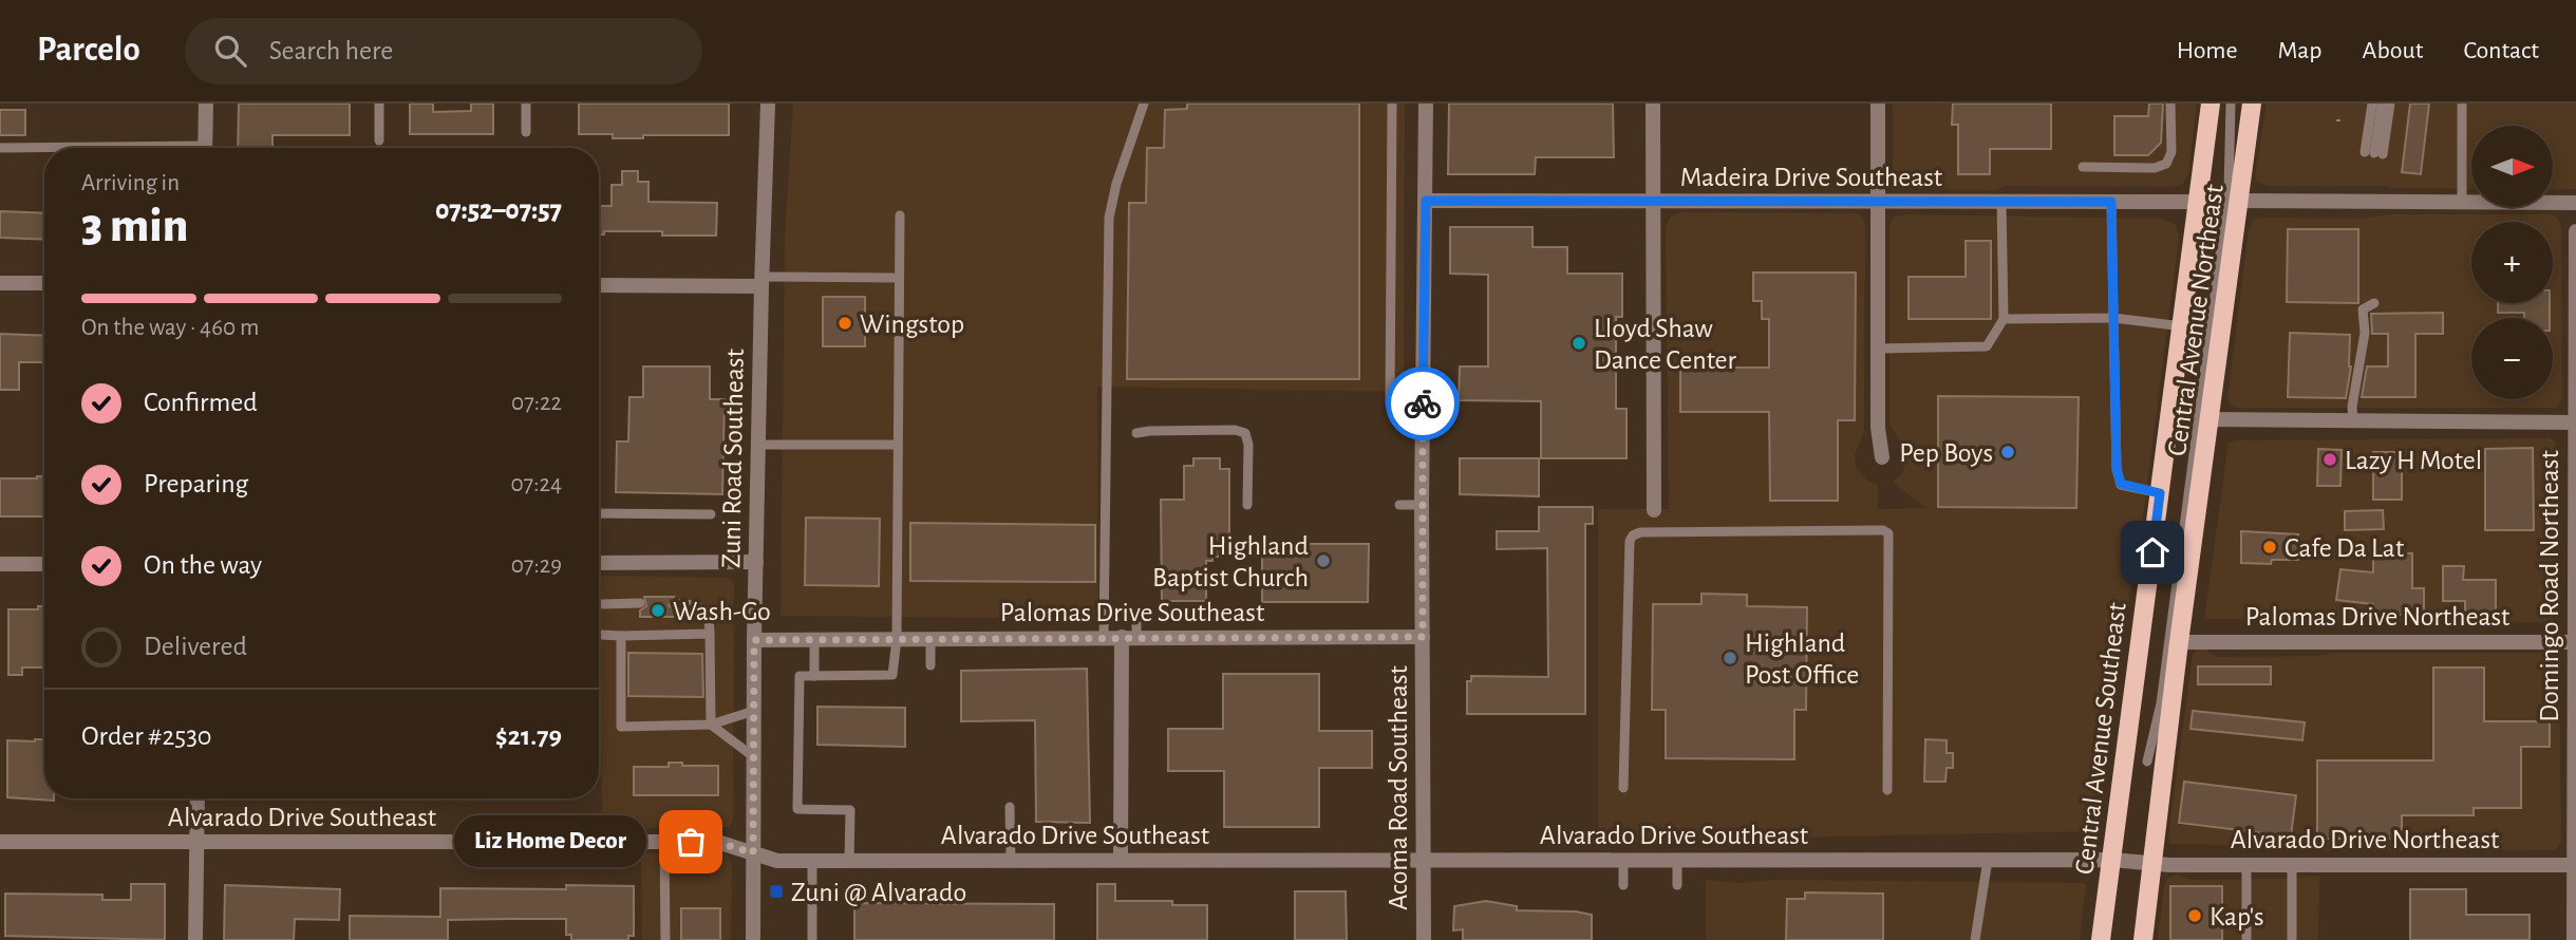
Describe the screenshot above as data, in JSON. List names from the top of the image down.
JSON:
{
  "streets": {
    "main road": ["Central Avenue Northeast", "Central Avenue Southeast"],
    "street": [
      "Madeira Drive Southeast",
      "Zuni Road Southeast",
      "Domingo Road Northeast",
      "Palomas Drive Southeast",
      "Palomas Drive Northeast",
      "Acoma Road Southeast",
      "Alvarado Drive Southeast",
      "Alvarado Drive Northeast"
    ]
  },
  "crossings": [
    ["Madeira Drive Southeast", "Central Avenue Southeast"],
    ["Madeira Drive Southeast", "Acoma Road Southeast"],
    ["Central Avenue Northeast", "Palomas Drive Northeast"],
    ["Central Avenue Northeast", "Alvarado Drive Southeast"],
    ["Central Avenue Northeast", "Alvarado Drive Northeast"],
    ["Zuni Road Southeast", "Palomas Drive Southeast"],
    ["Zuni Road Southeast", "Alvarado Drive Southeast"],
    ["Domingo Road Northeast", "Palomas Drive Northeast"],
    ["Domingo Road Northeast", "Alvarado Drive Northeast"],
    ["Palomas Drive Southeast", "Acoma Road Southeast"],
    ["Central Avenue Southeast", "Alvarado Drive Southeast"],
    ["Acoma Road Southeast", "Alvarado Drive Southeast"],
    ["Alvarado Drive Southeast", "Alvarado Drive Northeast"]
  ],
  "places": {
    "other": [
      "Wingstop",
      "Lloyd Shaw Dance Center",
      "Pep Boys",
      "Lazy H Motel",
      "Cafe Da Lat",
      "Highland Baptist Church",
      "Wash-Go",
      "Highland Post Office",
      "Liz Home Decor",
      "Kap's"
    ],
    "transit": ["Zuni @ Alvarado"]
  },
  "north": "right",
  "page": {
    "header": "Parcelo",
    "search": "Search here",
    "nav": [
      "Home",
      "Map",
      "About",
      "Contact"
    ],
    "map_buttons": ["+", "−"],
    "heading": ["3 min", "Arriving in", "07:52–07:57"],
    "panel": ["Order #2530", "$21.79"],
    "bar": "On the way · 460 m",
    "list": [
      ["Confirmed", "07:22"],
      ["Preparing", "07:24"],
      ["On the way", "07:29"],
      "Delivered"
    ],
    "bubble": "Liz Home Decor"
  }
}
